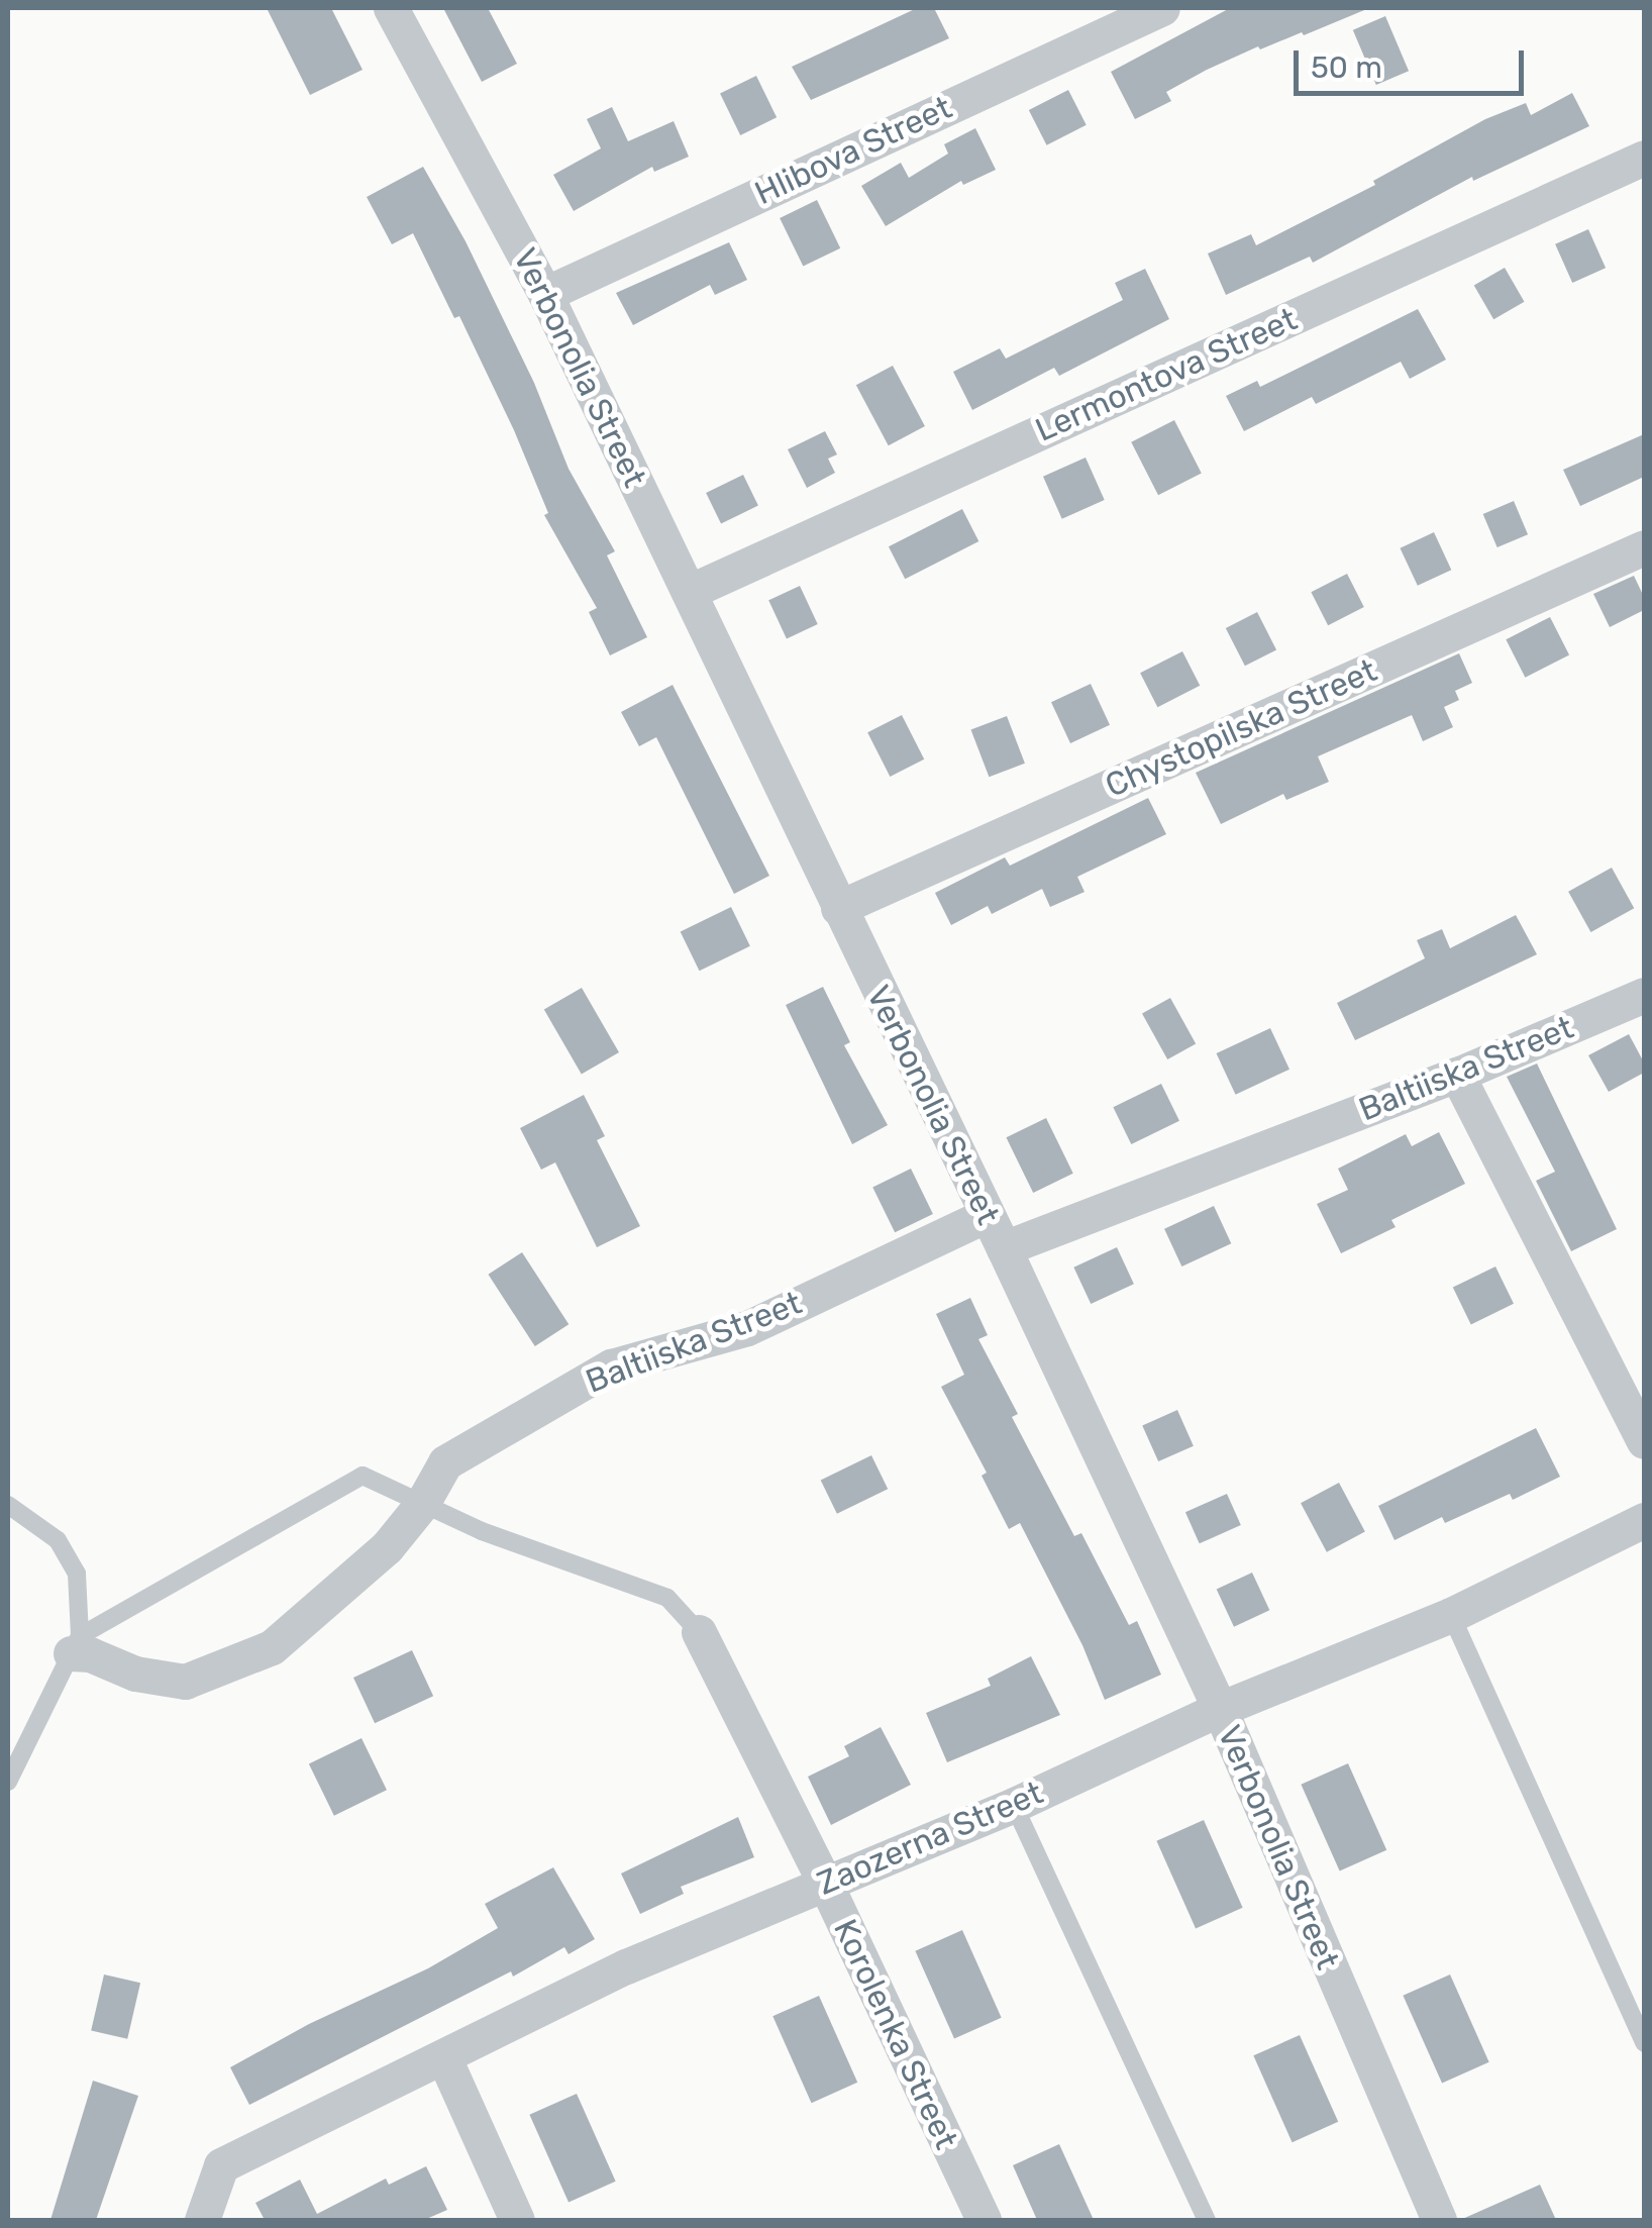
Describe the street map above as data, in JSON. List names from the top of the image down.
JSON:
{
  "streets": {
    "street": [
      "Hlibova Street",
      "Verbonolia Street",
      "Lermontova Street",
      "Chystopilska Street",
      "Baltiiska Street",
      "Zaozerna Street",
      "Korolenka Street"
    ]
  },
  "crossings": [
    ["Hlibova Street", "Verbonolia Street"],
    ["Verbonolia Street", "Lermontova Street"],
    ["Verbonolia Street", "Chystopilska Street"],
    ["Verbonolia Street", "Baltiiska Street"],
    ["Verbonolia Street", "Zaozerna Street"],
    ["Zaozerna Street", "Korolenka Street"]
  ],
  "scale_bar": "50 m"
}
